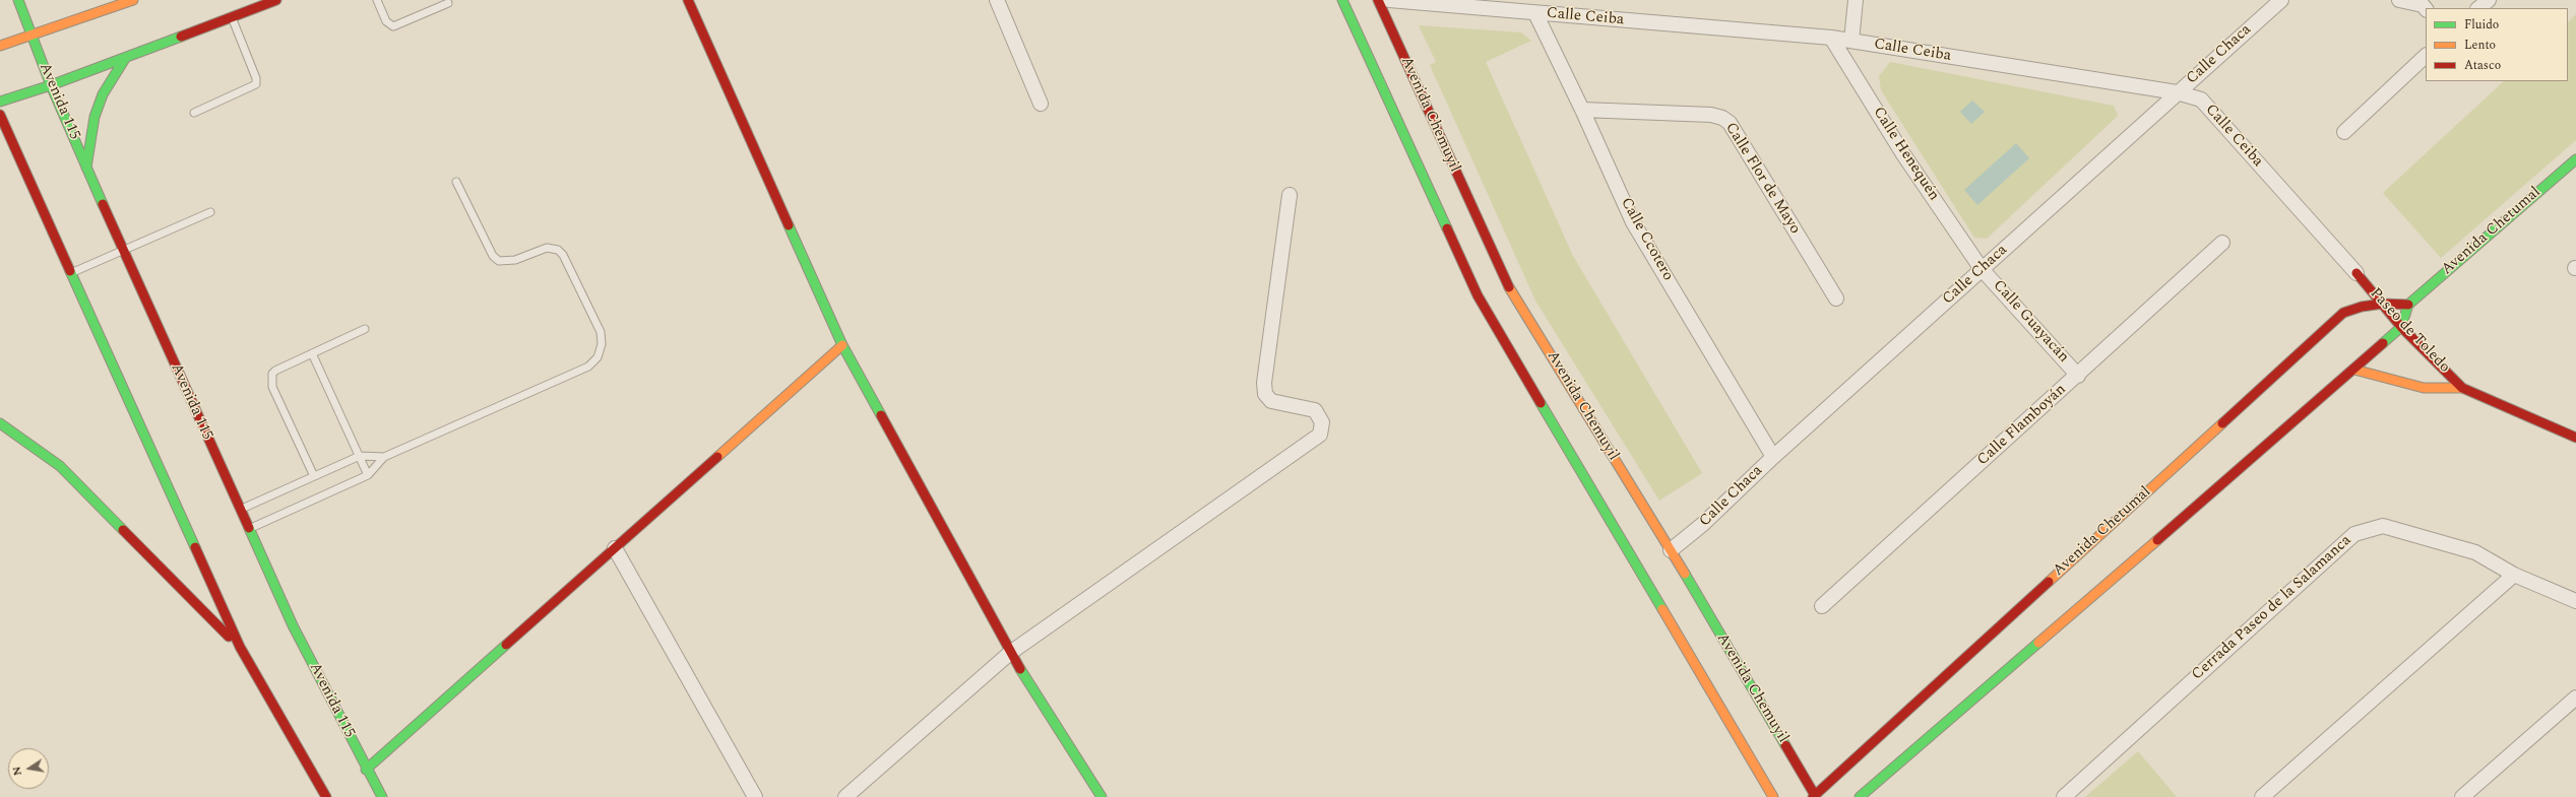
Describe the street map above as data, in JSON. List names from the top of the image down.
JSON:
{
  "streets": {
    "main road": [
      "Avenida 115",
      "Avenida Chemuyil",
      "Avenida Chetumal",
      "Paseo de Toledo"
    ],
    "street": [
      "Calle Ceiba",
      "Calle Chaca",
      "Calle Henequén",
      "Calle Flor de Mayo",
      "Calle Ccotero",
      "Calle Guayacán",
      "Calle Flamboyán",
      "Cerrada Paseo de la Salamanca"
    ]
  },
  "crossings": [
    ["Calle Ceiba", "Calle Chaca"],
    ["Calle Ceiba", "Calle Henequén"],
    ["Calle Ceiba", "Calle Ccotero"],
    ["Calle Ceiba", "Paseo de Toledo"],
    ["Calle Chaca", "Avenida Chemuyil"],
    ["Calle Chaca", "Calle Henequén"],
    ["Calle Chaca", "Calle Ccotero"],
    ["Calle Chaca", "Calle Guayacán"],
    ["Avenida Chemuyil", "Avenida Chetumal"],
    ["Calle Henequén", "Calle Guayacán"],
    ["Calle Flor de Mayo", "Calle Ccotero"],
    ["Avenida Chetumal", "Paseo de Toledo"],
    ["Calle Guayacán", "Calle Flamboyán"]
  ],
  "legend": ["Fluido", "Lento", "Atasco"],
  "north": "left"
}
